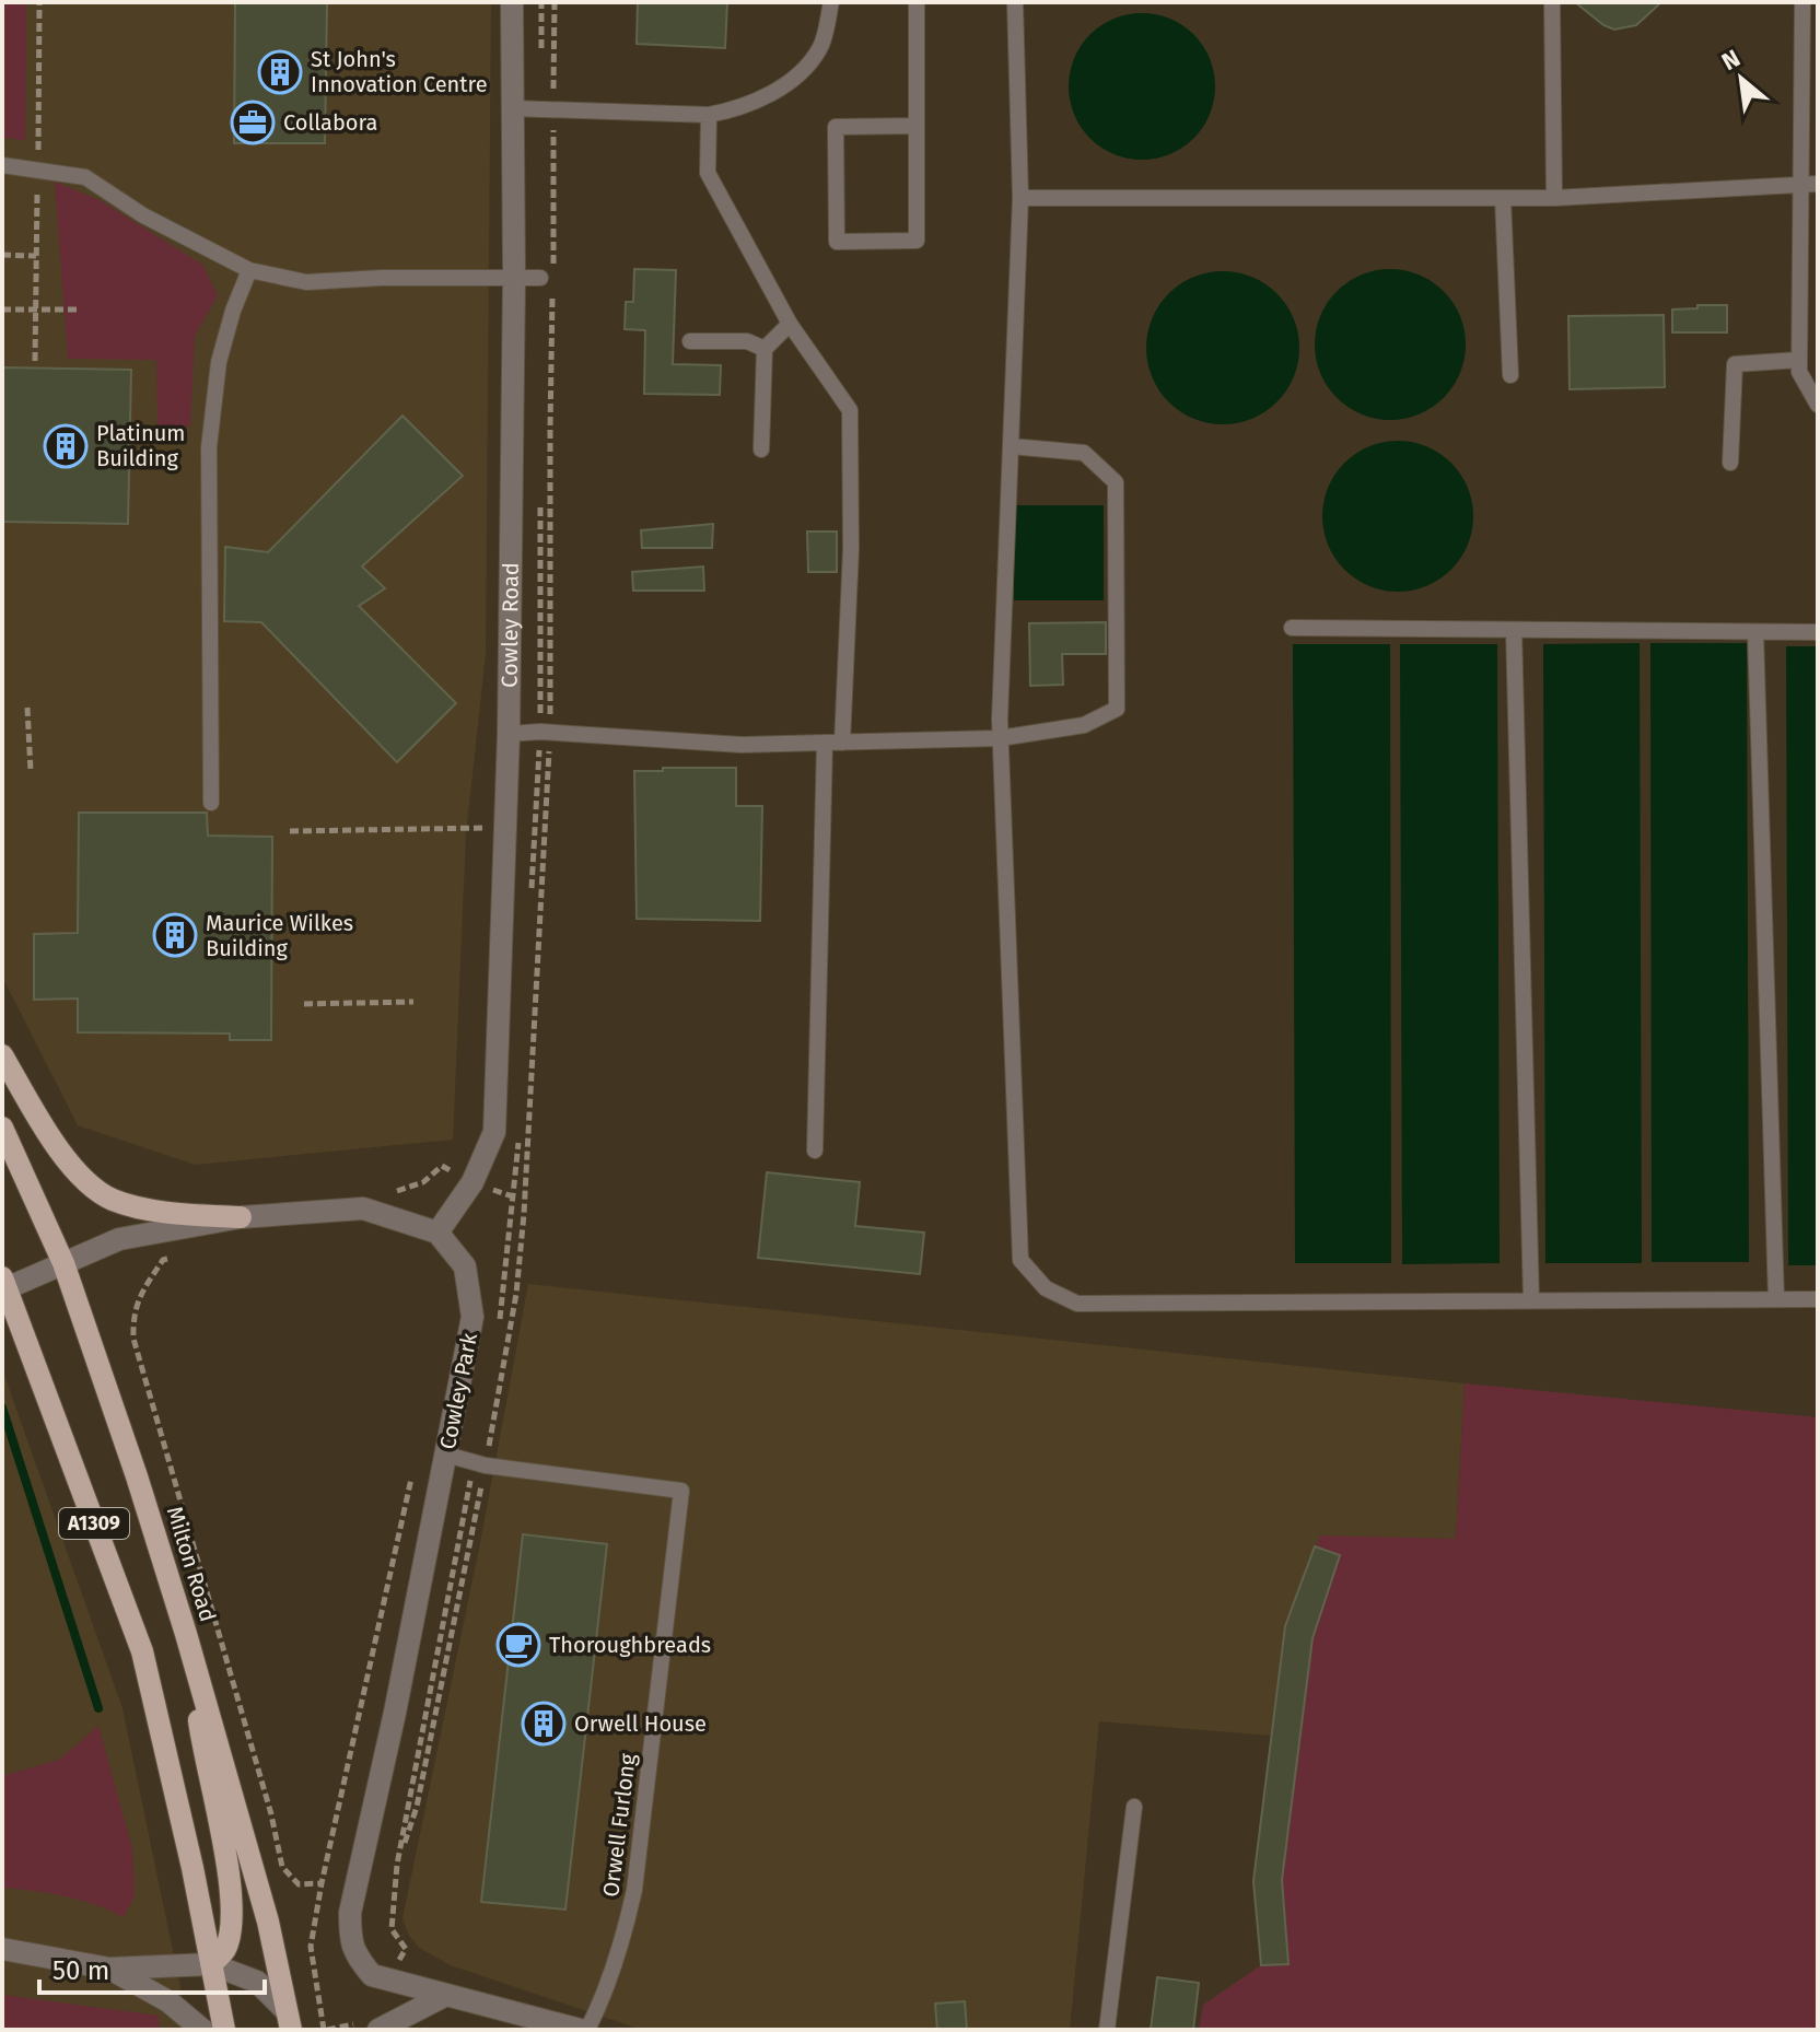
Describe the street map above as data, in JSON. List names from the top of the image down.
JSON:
{
  "streets": {
    "main road": ["A1309", "Milton Road"],
    "street": ["Cowley Road", "Cowley Park"],
    "lane": ["Orwell Furlong"]
  },
  "crossings": [
    ["Cowley Road", "Cowley Park"],
    ["Cowley Park", "Orwell Furlong"],
    ["A1309", "Milton Road"]
  ],
  "places": {
    "building": [
      "St John's Innovation Centre",
      "Platinum Building",
      "Maurice Wilkes Building",
      "Orwell House"
    ],
    "office": ["Collabora"],
    "cafe": ["Thoroughbreads"]
  },
  "scale_bar": "50 m",
  "north": "top left"
}
